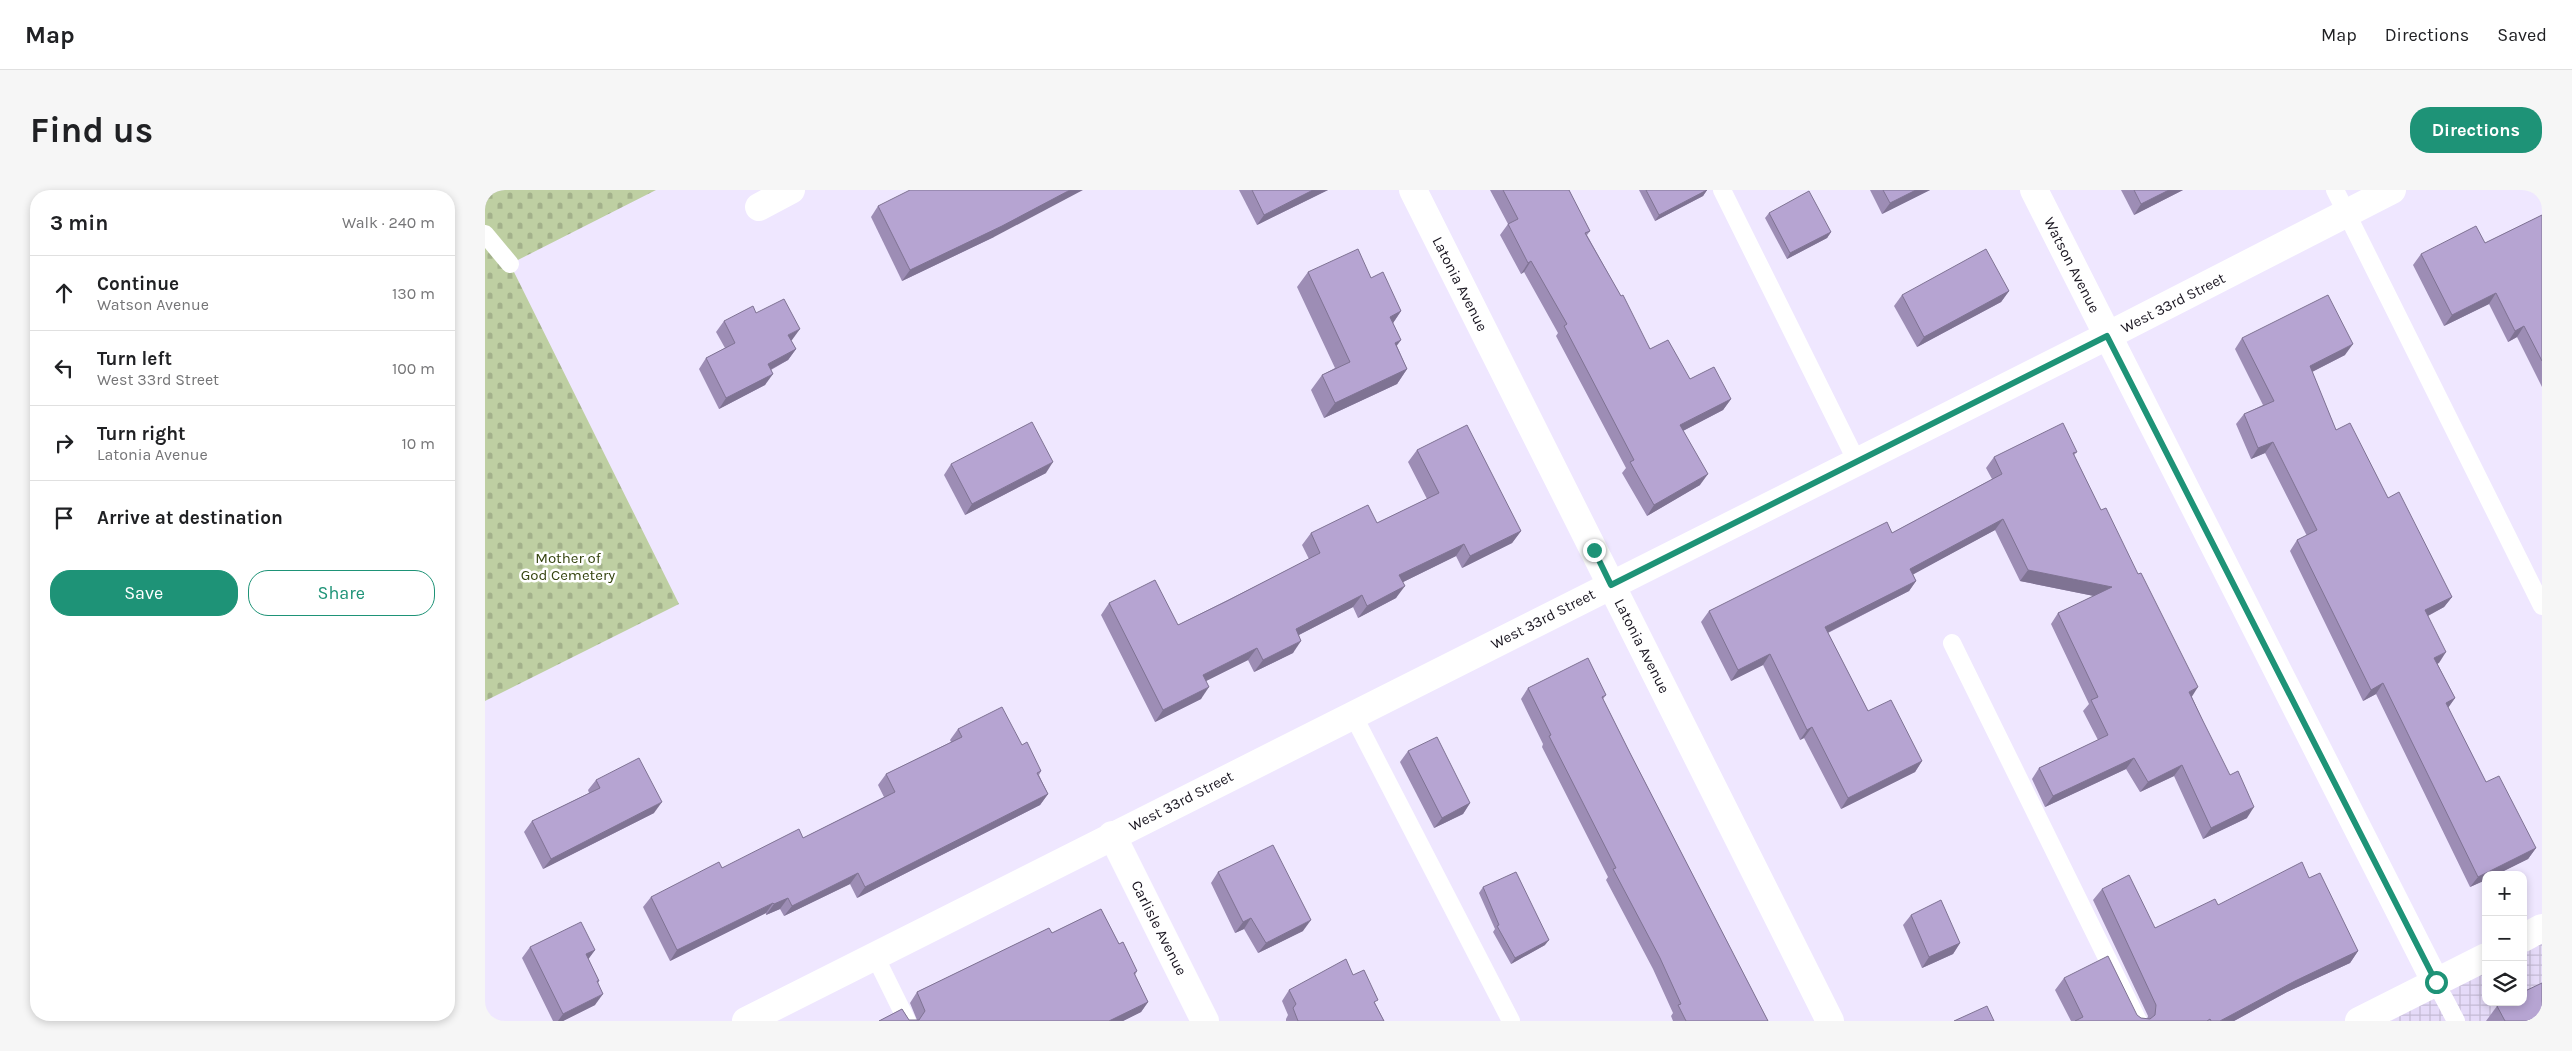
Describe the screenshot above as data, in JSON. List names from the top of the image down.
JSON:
{
  "streets": {
    "street": [
      "Watson Avenue",
      "Latonia Avenue",
      "West 33rd Street",
      "Carlisle Avenue"
    ]
  },
  "crossings": [
    ["Watson Avenue", "West 33rd Street"],
    ["Latonia Avenue", "West 33rd Street"],
    ["West 33rd Street", "Carlisle Avenue"]
  ],
  "parks": ["Mother of God Cemetery"],
  "page": {
    "header": "Map",
    "nav": ["Map", "Directions", "Saved"],
    "buttons": [
      "Directions",
      ["Save", "Share"]
    ],
    "title": "Find us",
    "heading": ["3 min", "Walk · 240 m"],
    "list": [
      ["Continue", "Watson Avenue", "130 m"],
      ["Turn left", "West 33rd Street", "100 m"],
      ["Turn right", "Latonia Avenue", "10 m"],
      "Arrive at destination"
    ],
    "map_buttons": ["+", "−"]
  }
}
